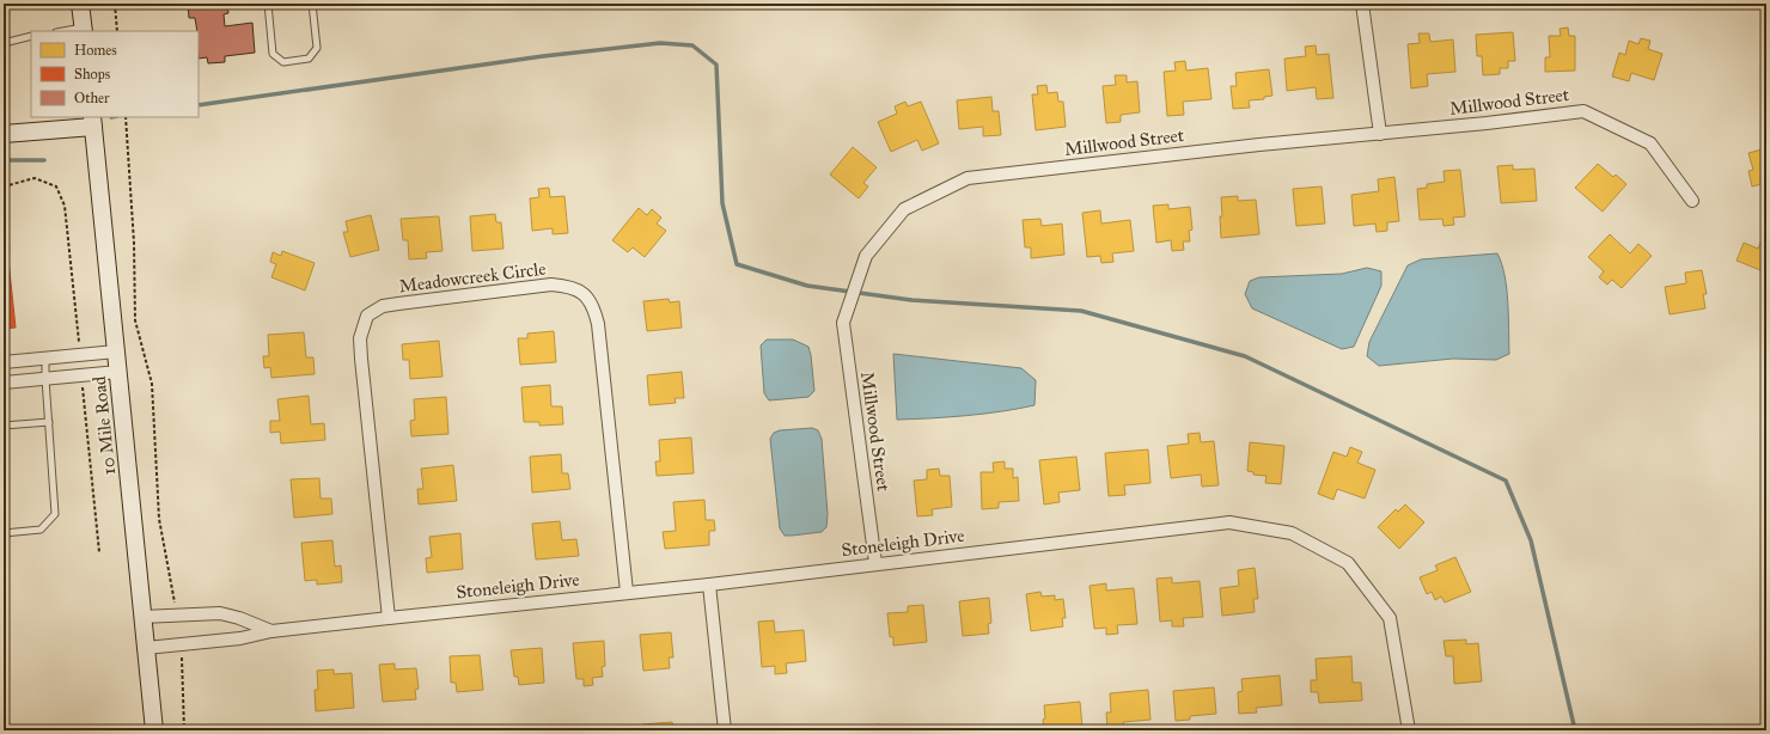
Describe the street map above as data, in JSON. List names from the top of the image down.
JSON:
{
  "streets": {
    "main road": ["10 Mile Road"],
    "street": ["Millwood Street", "Meadowcreek Circle", "Stoneleigh Drive"]
  },
  "crossings": [
    ["Millwood Street", "Stoneleigh Drive"],
    ["Meadowcreek Circle", "Stoneleigh Drive"],
    ["10 Mile Road", "Stoneleigh Drive"]
  ],
  "legend": ["Homes", "Shops", "Other"]
}
